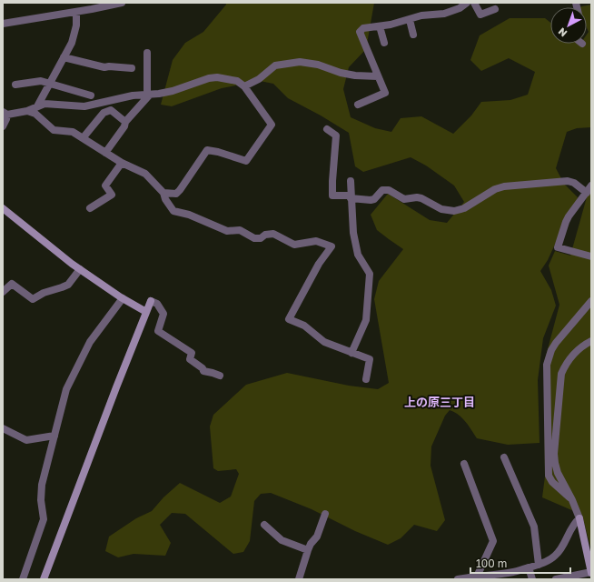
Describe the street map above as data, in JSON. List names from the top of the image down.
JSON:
{
  "districts": ["上の原三丁目"],
  "scale_bar": "100 m",
  "north": "bottom left"
}
